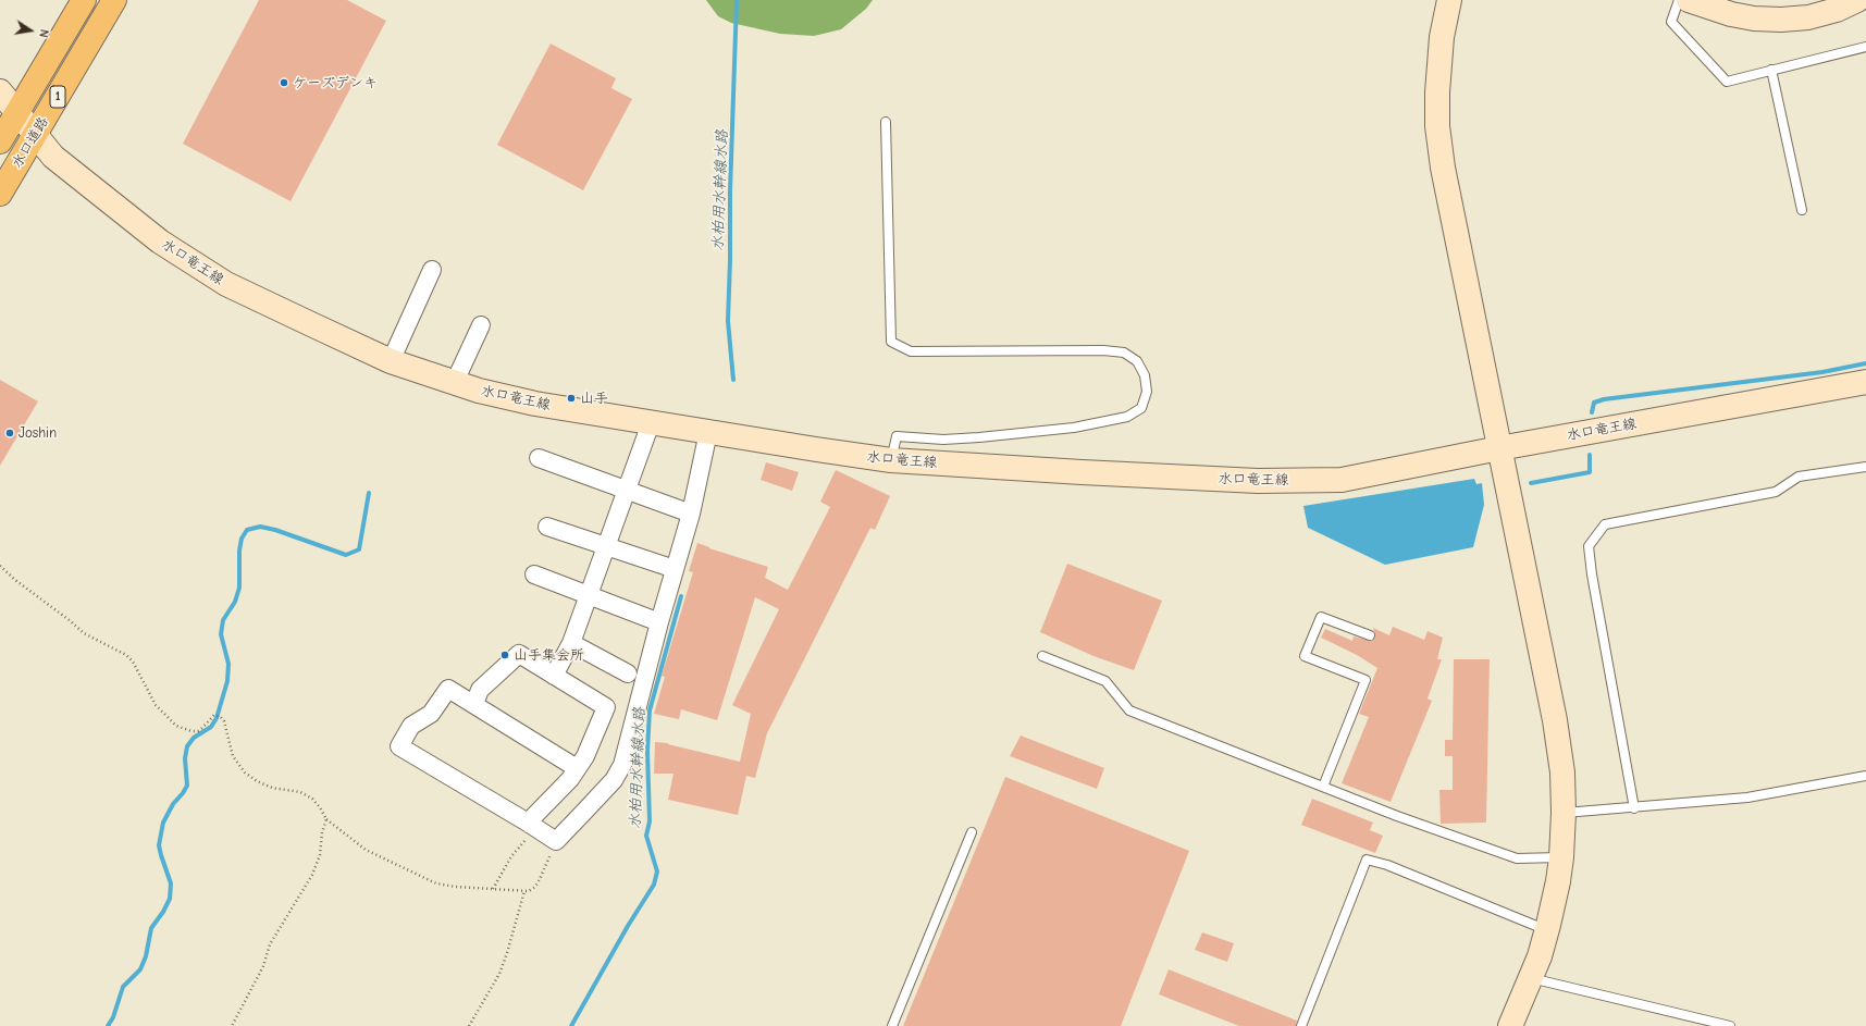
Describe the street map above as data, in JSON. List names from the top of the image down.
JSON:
{
  "streets": {
    "highway": ["1", "水口道路"],
    "main road": ["水口竜王線"]
  },
  "crossings": [
    ["水口道路", "水口竜王線"]
  ],
  "water": ["水柏用水幹線水路"],
  "places": [
    "ケーズデンキ",
    "山手",
    "Joshin",
    "山手集会所"
  ],
  "north": "right"
}
